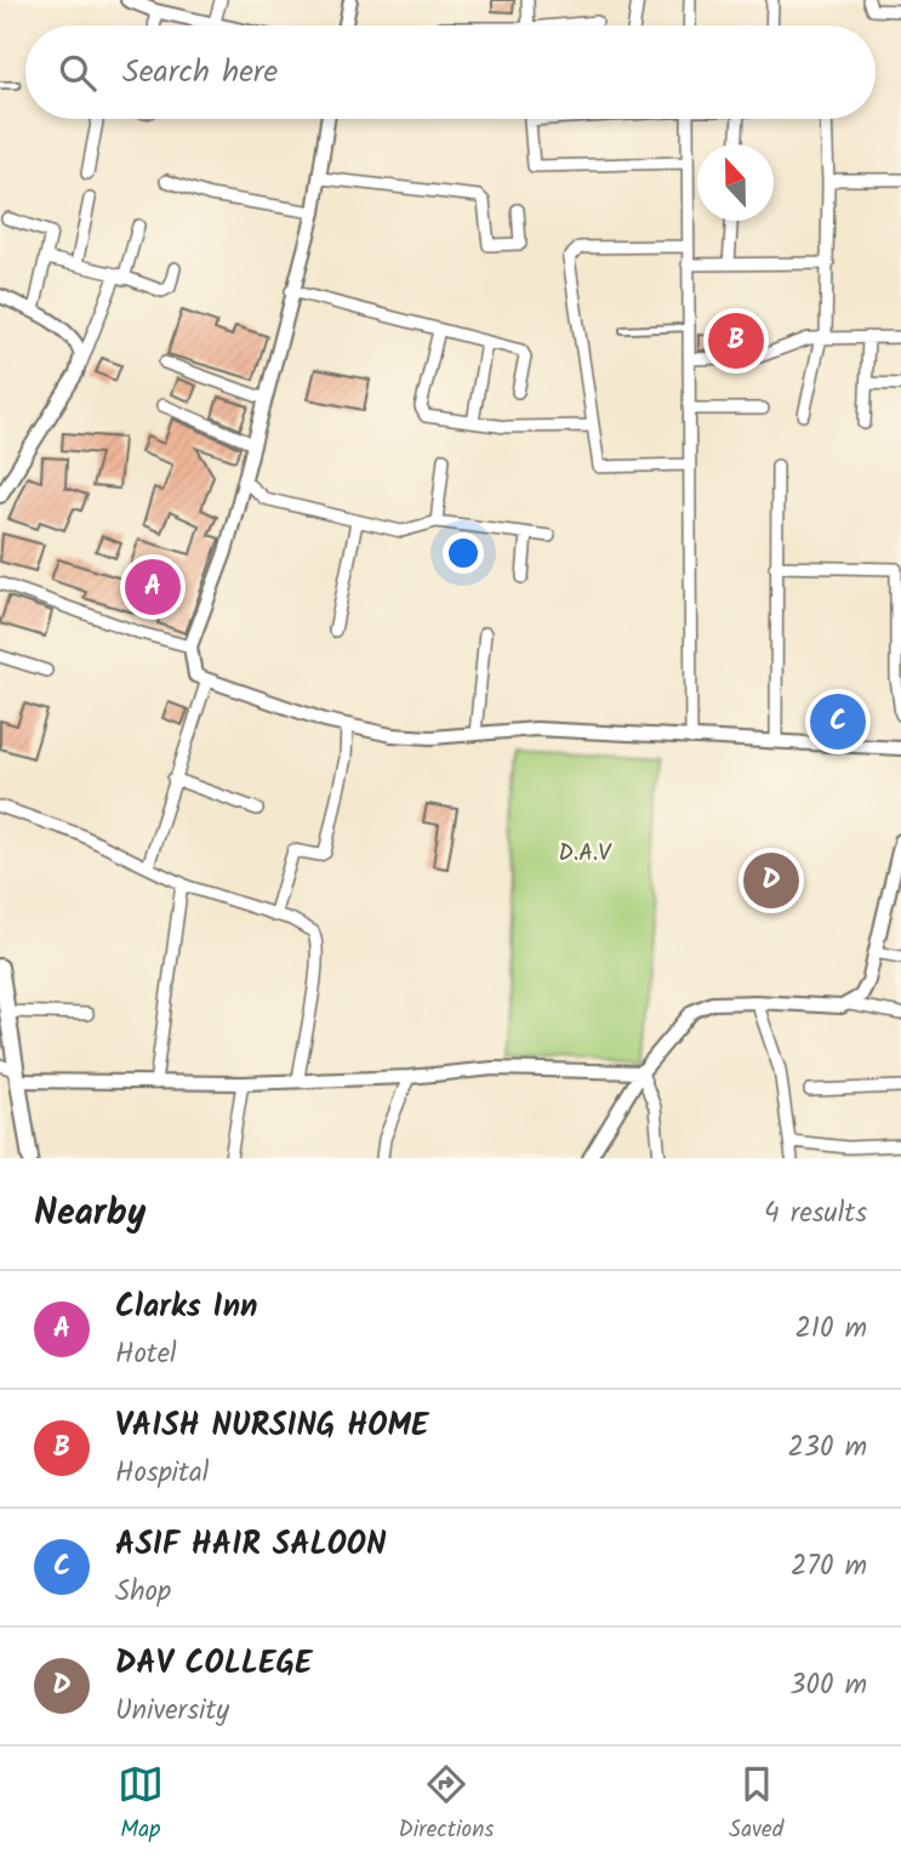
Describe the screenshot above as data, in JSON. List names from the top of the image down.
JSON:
{
  "parks": ["D.A.V"],
  "north": "top",
  "page": {
    "search": "Search here",
    "pins": [
      "B",
      "A",
      "C",
      "D"
    ],
    "heading": ["Nearby", "4 results"],
    "list": [
      {
        "mark": "A",
        "name": "Clarks Inn",
        "note": "Hotel",
        "value": "210 m"
      },
      {
        "mark": "B",
        "name": "VAISH NURSING HOME",
        "note": "Hospital",
        "value": "230 m"
      },
      {
        "mark": "C",
        "name": "ASIF HAIR SALOON",
        "note": "Shop",
        "value": "270 m"
      },
      {
        "mark": "D",
        "name": "DAV COLLEGE",
        "note": "University",
        "value": "300 m"
      }
    ],
    "nav": ["Map", "Directions", "Saved"]
  }
}
